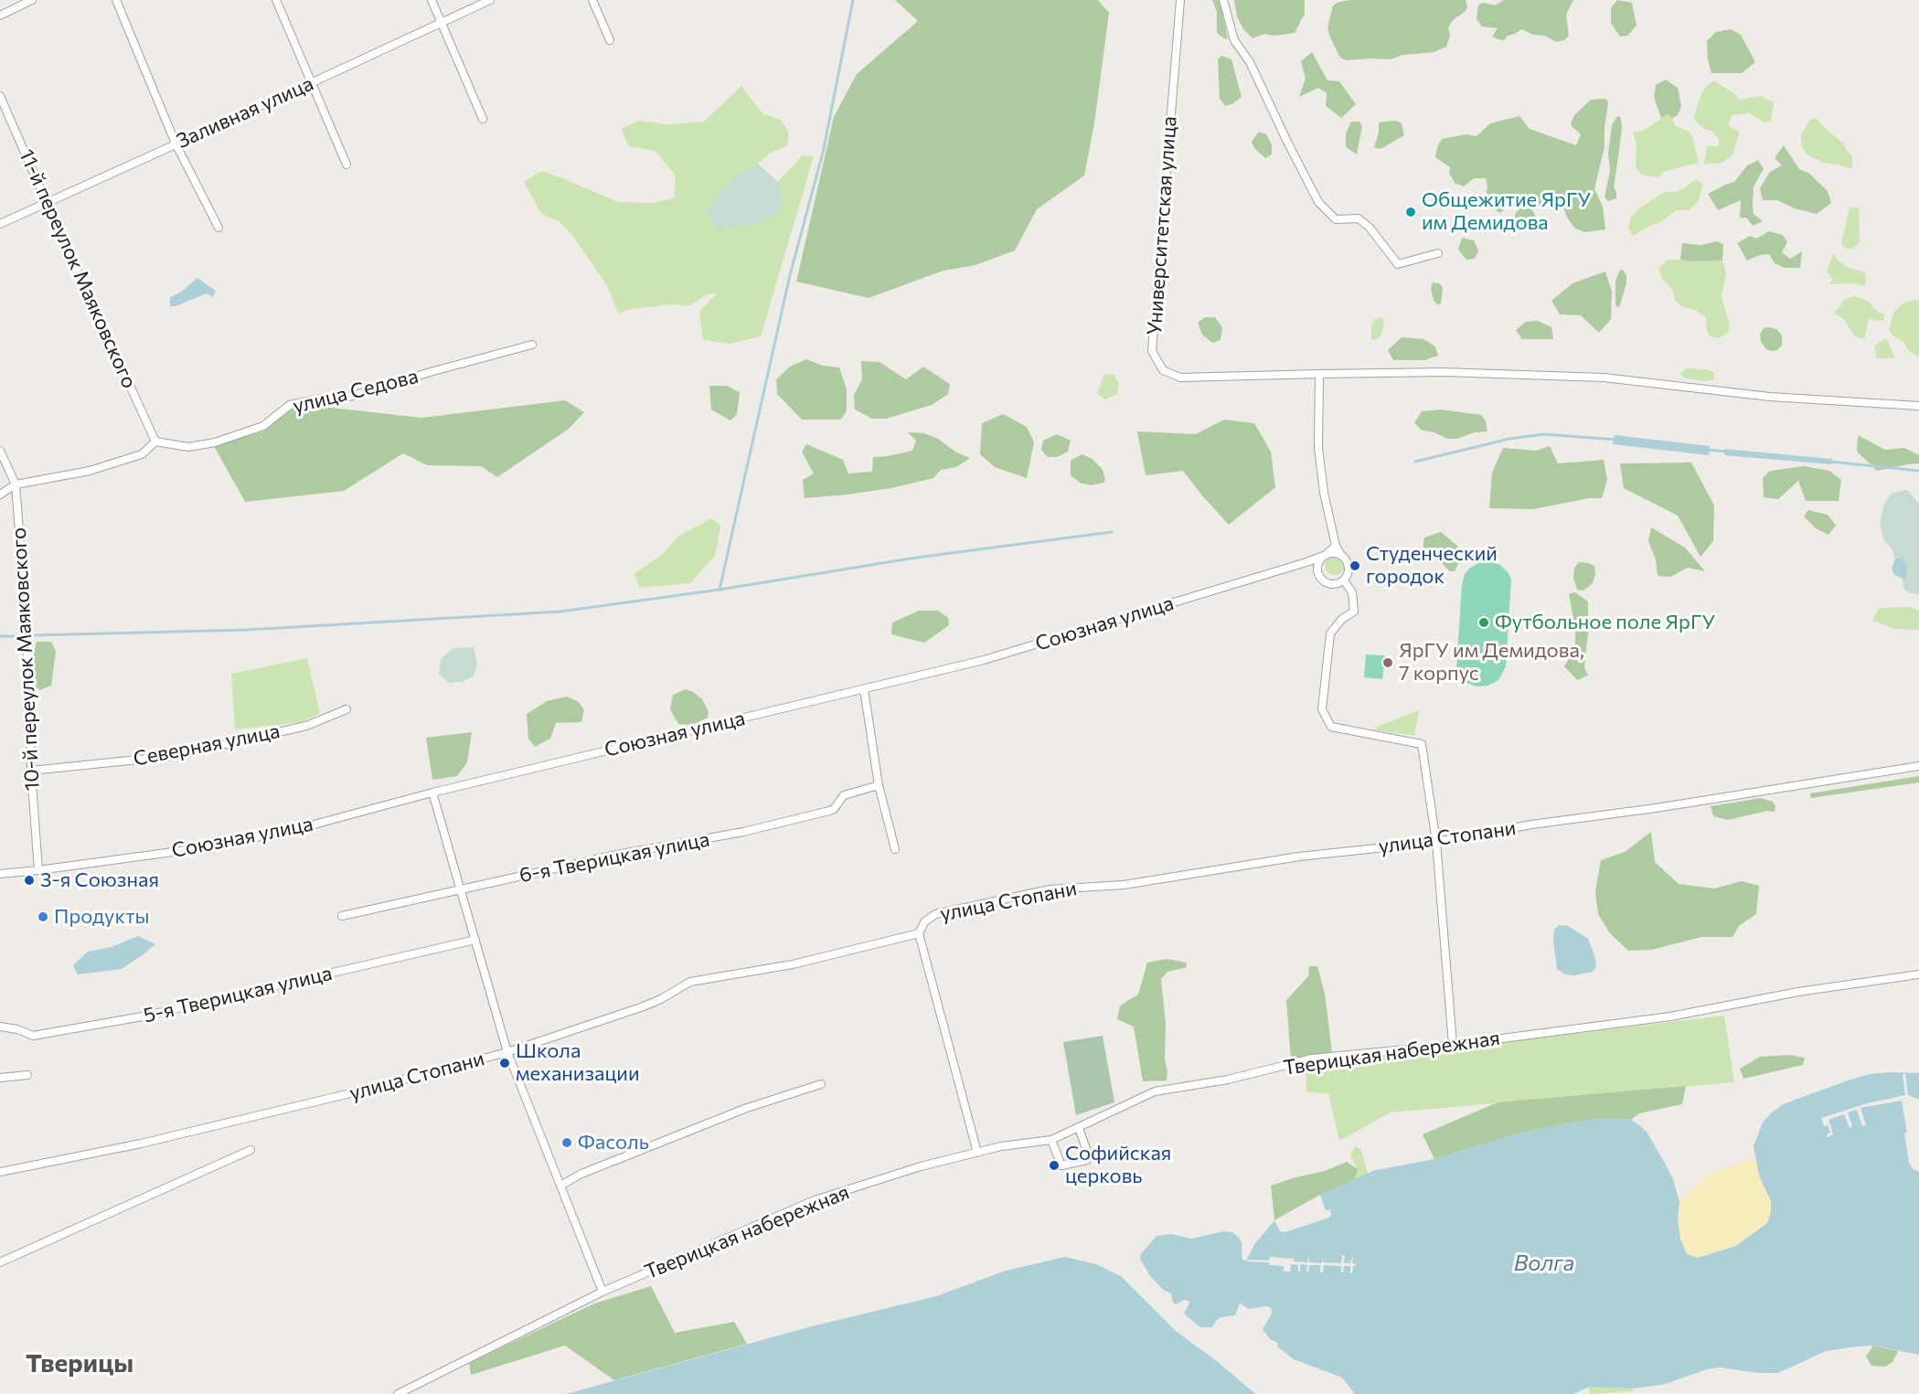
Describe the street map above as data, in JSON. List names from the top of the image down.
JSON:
{
  "streets": {
    "street": [
      "Заливная улица",
      "Университетская улица",
      "11-й переулок Маяковского",
      "улица Седова",
      "Союзная улица",
      "10-й переулок Маяковского",
      "Северная улица",
      "улица Стопани",
      "6-я Тверицкая улица",
      "5-я Тверицкая улица",
      "Тверицкая набережная"
    ]
  },
  "crossings": [
    ["Заливная улица", "11-й переулок Маяковского"],
    ["11-й переулок Маяковского", "улица Седова"],
    ["Союзная улица", "10-й переулок Маяковского"],
    ["10-й переулок Маяковского", "Северная улица"]
  ],
  "districts": ["Тверицы"],
  "water": ["Волга"],
  "places": [
    "Общежитие ЯрГУ им Демидова",
    "Студенческий городок",
    "Футбольное поле ЯрГУ",
    "ЯрГУ им Демидова, 7 корпус",
    "3-я Союзная",
    "Продукты",
    "Школа механизации",
    "Фасоль",
    "Софийская церковь"
  ]
}
